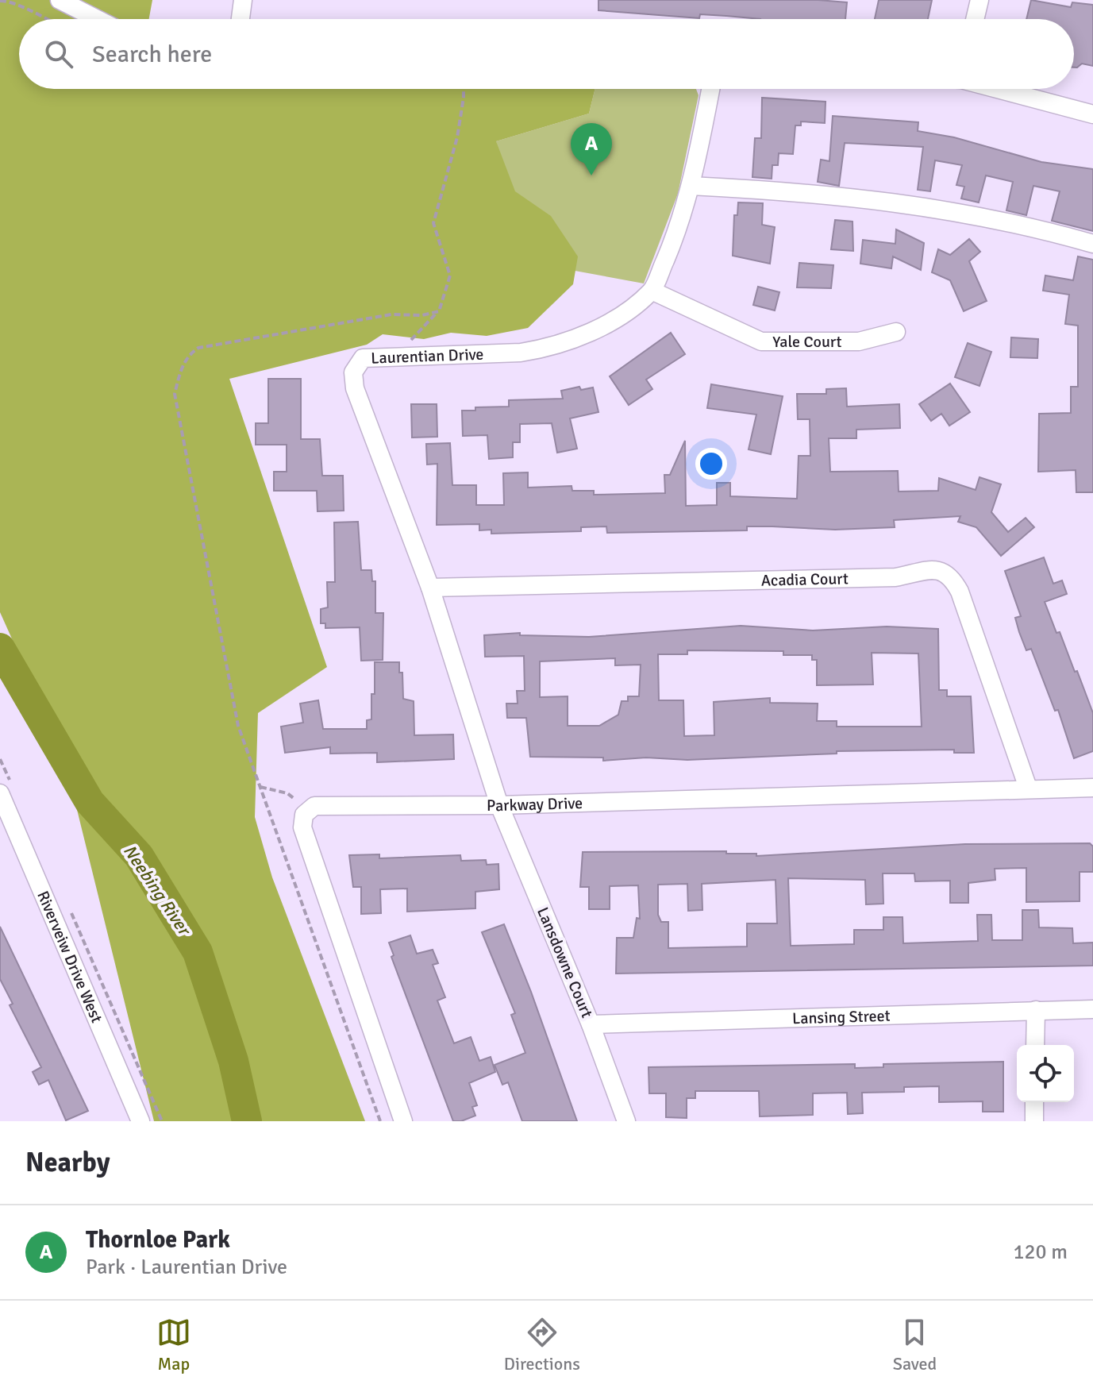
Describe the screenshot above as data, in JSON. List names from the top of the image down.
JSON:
{
  "streets": {
    "street": [
      "Yale Court",
      "Laurentian Drive",
      "Acadia Court",
      "Parkway Drive",
      "Riverveiw Drive West",
      "Lansdowne Court",
      "Lansing Street"
    ]
  },
  "crossings": [
    ["Yale Court", "Laurentian Drive"],
    ["Laurentian Drive", "Acadia Court"],
    ["Laurentian Drive", "Parkway Drive"],
    ["Laurentian Drive", "Lansdowne Court"],
    ["Acadia Court", "Parkway Drive"],
    ["Parkway Drive", "Lansdowne Court"],
    ["Lansdowne Court", "Lansing Street"]
  ],
  "water": ["Neebing River"],
  "page": {
    "search": "Search here",
    "pins": "A",
    "heading": "Nearby",
    "list": [
      {
        "mark": "A",
        "name": "Thornloe Park",
        "note": "Park · Laurentian Drive",
        "value": "120 m"
      }
    ],
    "nav": ["Map", "Directions", "Saved"]
  }
}
